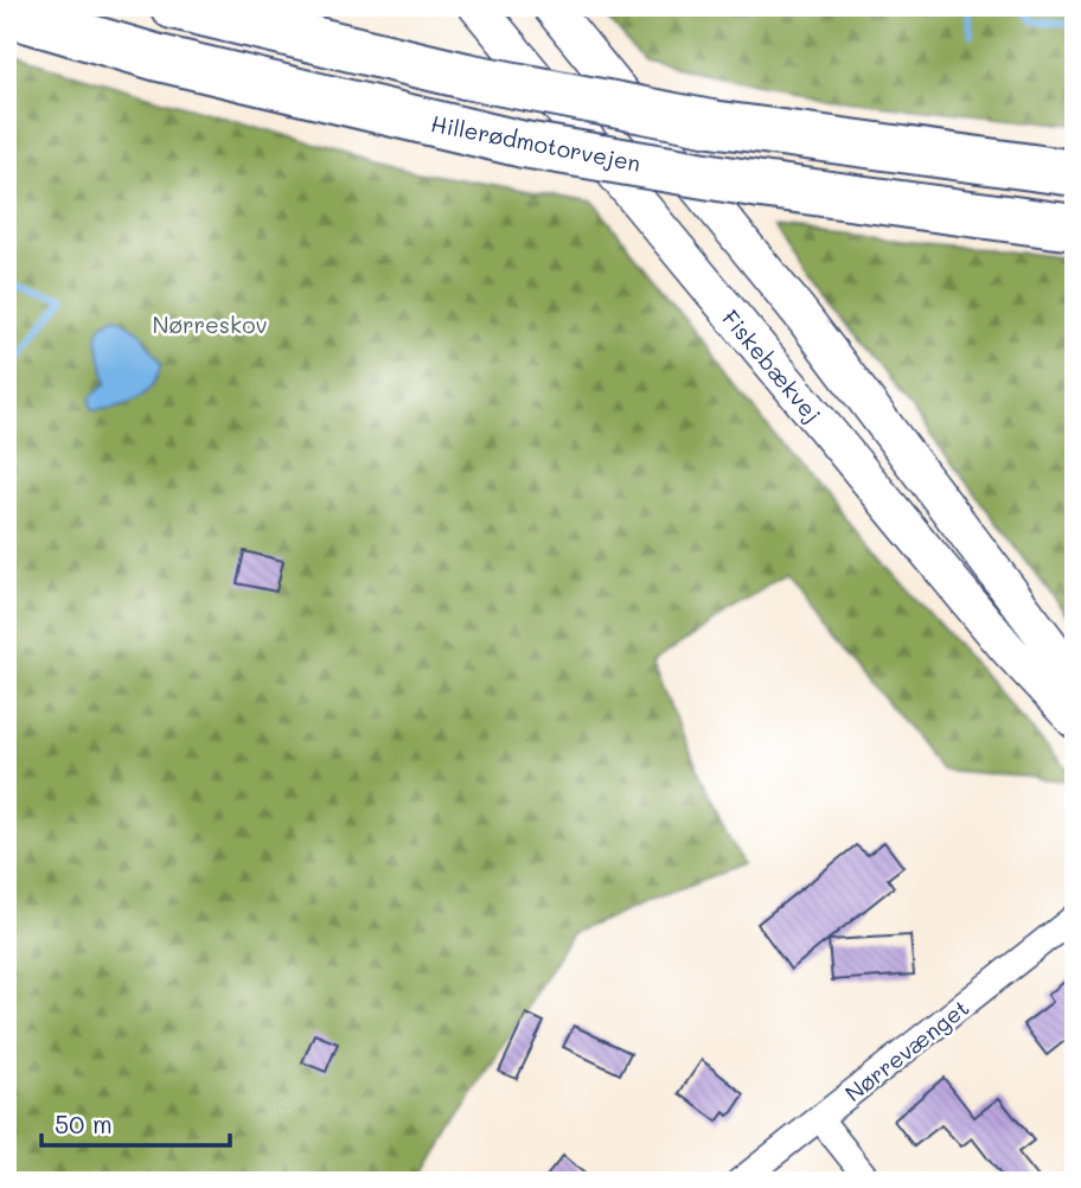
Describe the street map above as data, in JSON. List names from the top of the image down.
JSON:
{
  "streets": {
    "highway": ["Hillerødmotorvejen"],
    "street": ["Fiskebækvej", "Nørrevænget"]
  },
  "parks": ["Nørreskov"],
  "scale_bar": "50 m"
}
